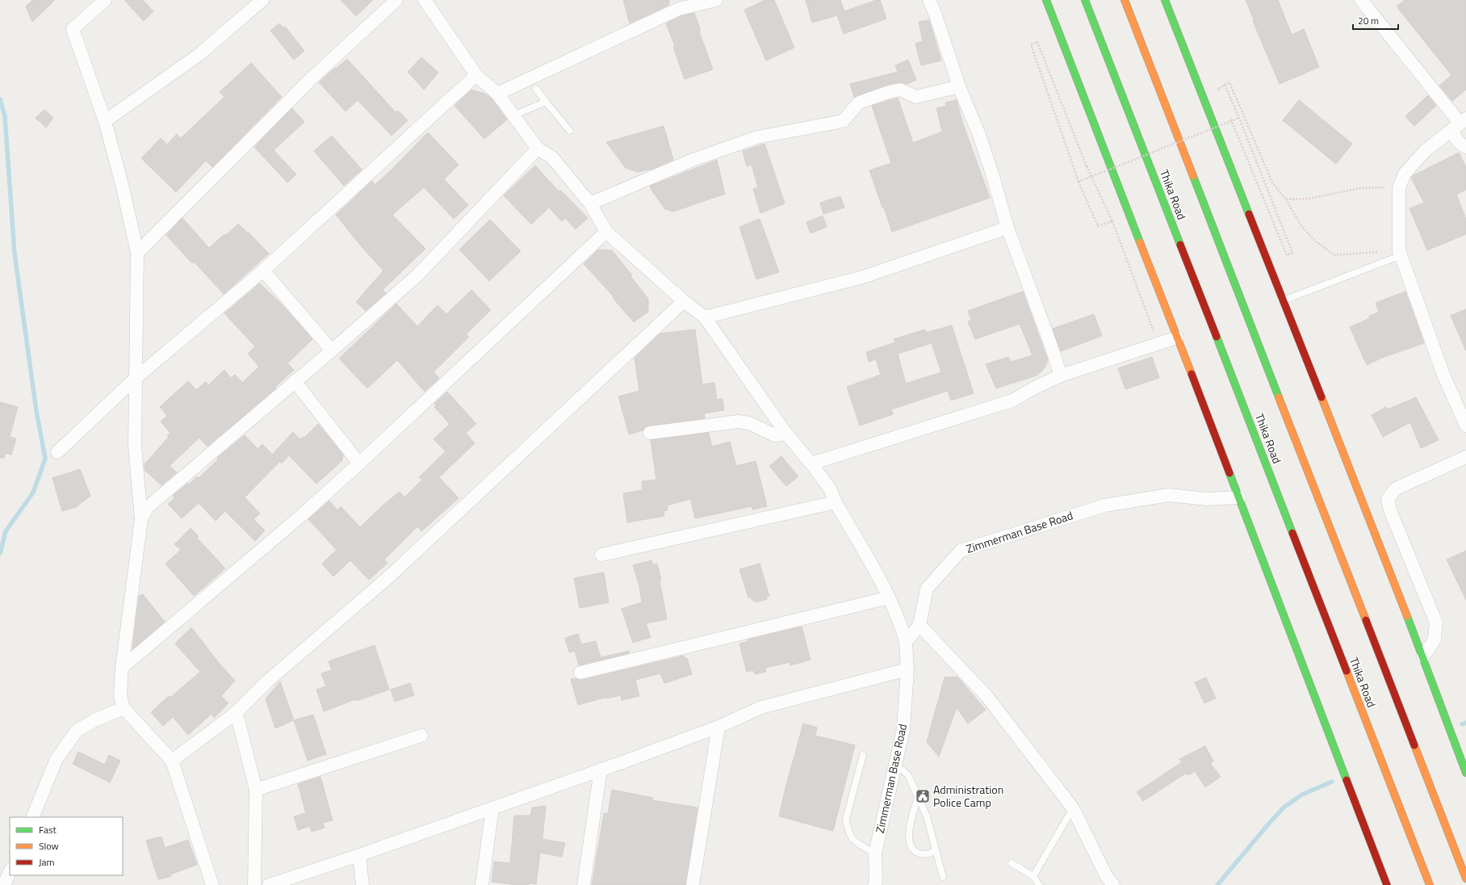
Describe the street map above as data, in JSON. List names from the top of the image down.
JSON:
{
  "streets": {
    "main road": ["Thika Road"],
    "street": ["Zimmerman Base Road"]
  },
  "places": {
    "public building": ["Administration Police Camp"]
  },
  "legend": ["Fast", "Slow", "Jam"],
  "scale_bar": "20 m"
}
